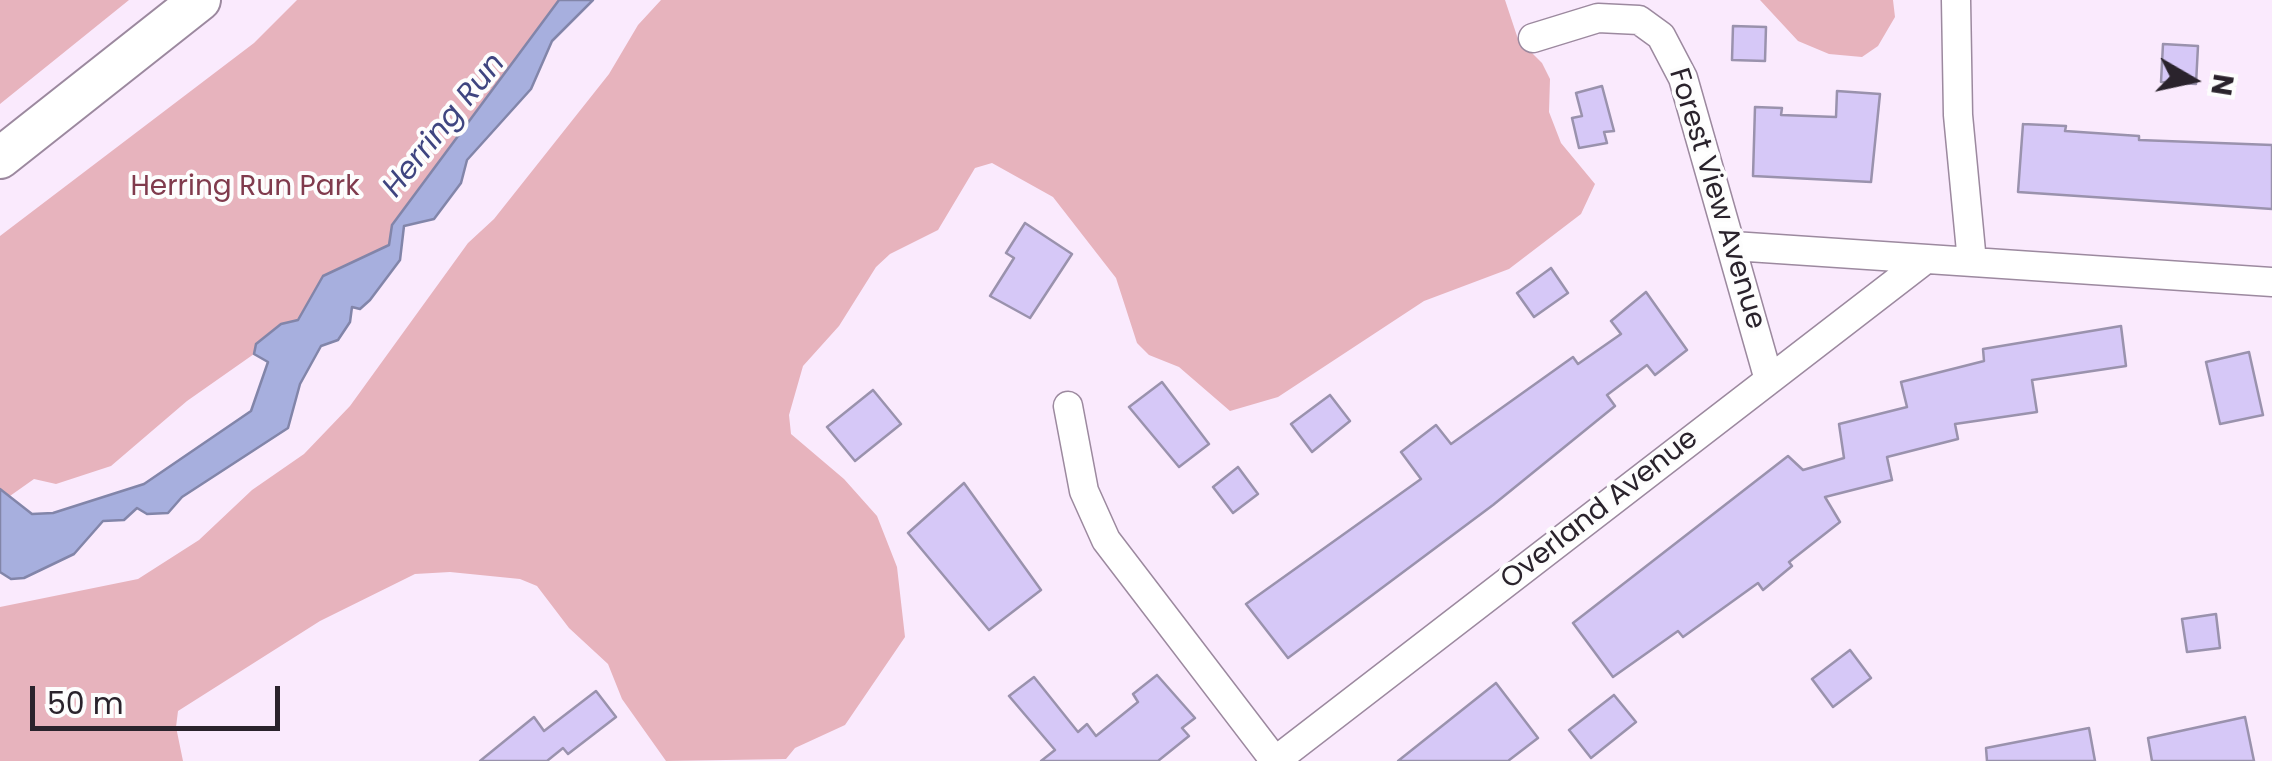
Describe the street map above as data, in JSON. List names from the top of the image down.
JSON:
{
  "streets": {
    "street": ["Forest View Avenue", "Overland Avenue"]
  },
  "crossings": [
    ["Forest View Avenue", "Overland Avenue"]
  ],
  "water": ["Herring Run"],
  "parks": ["Herring Run Park"],
  "scale_bar": "50 m",
  "north": "right"
}
